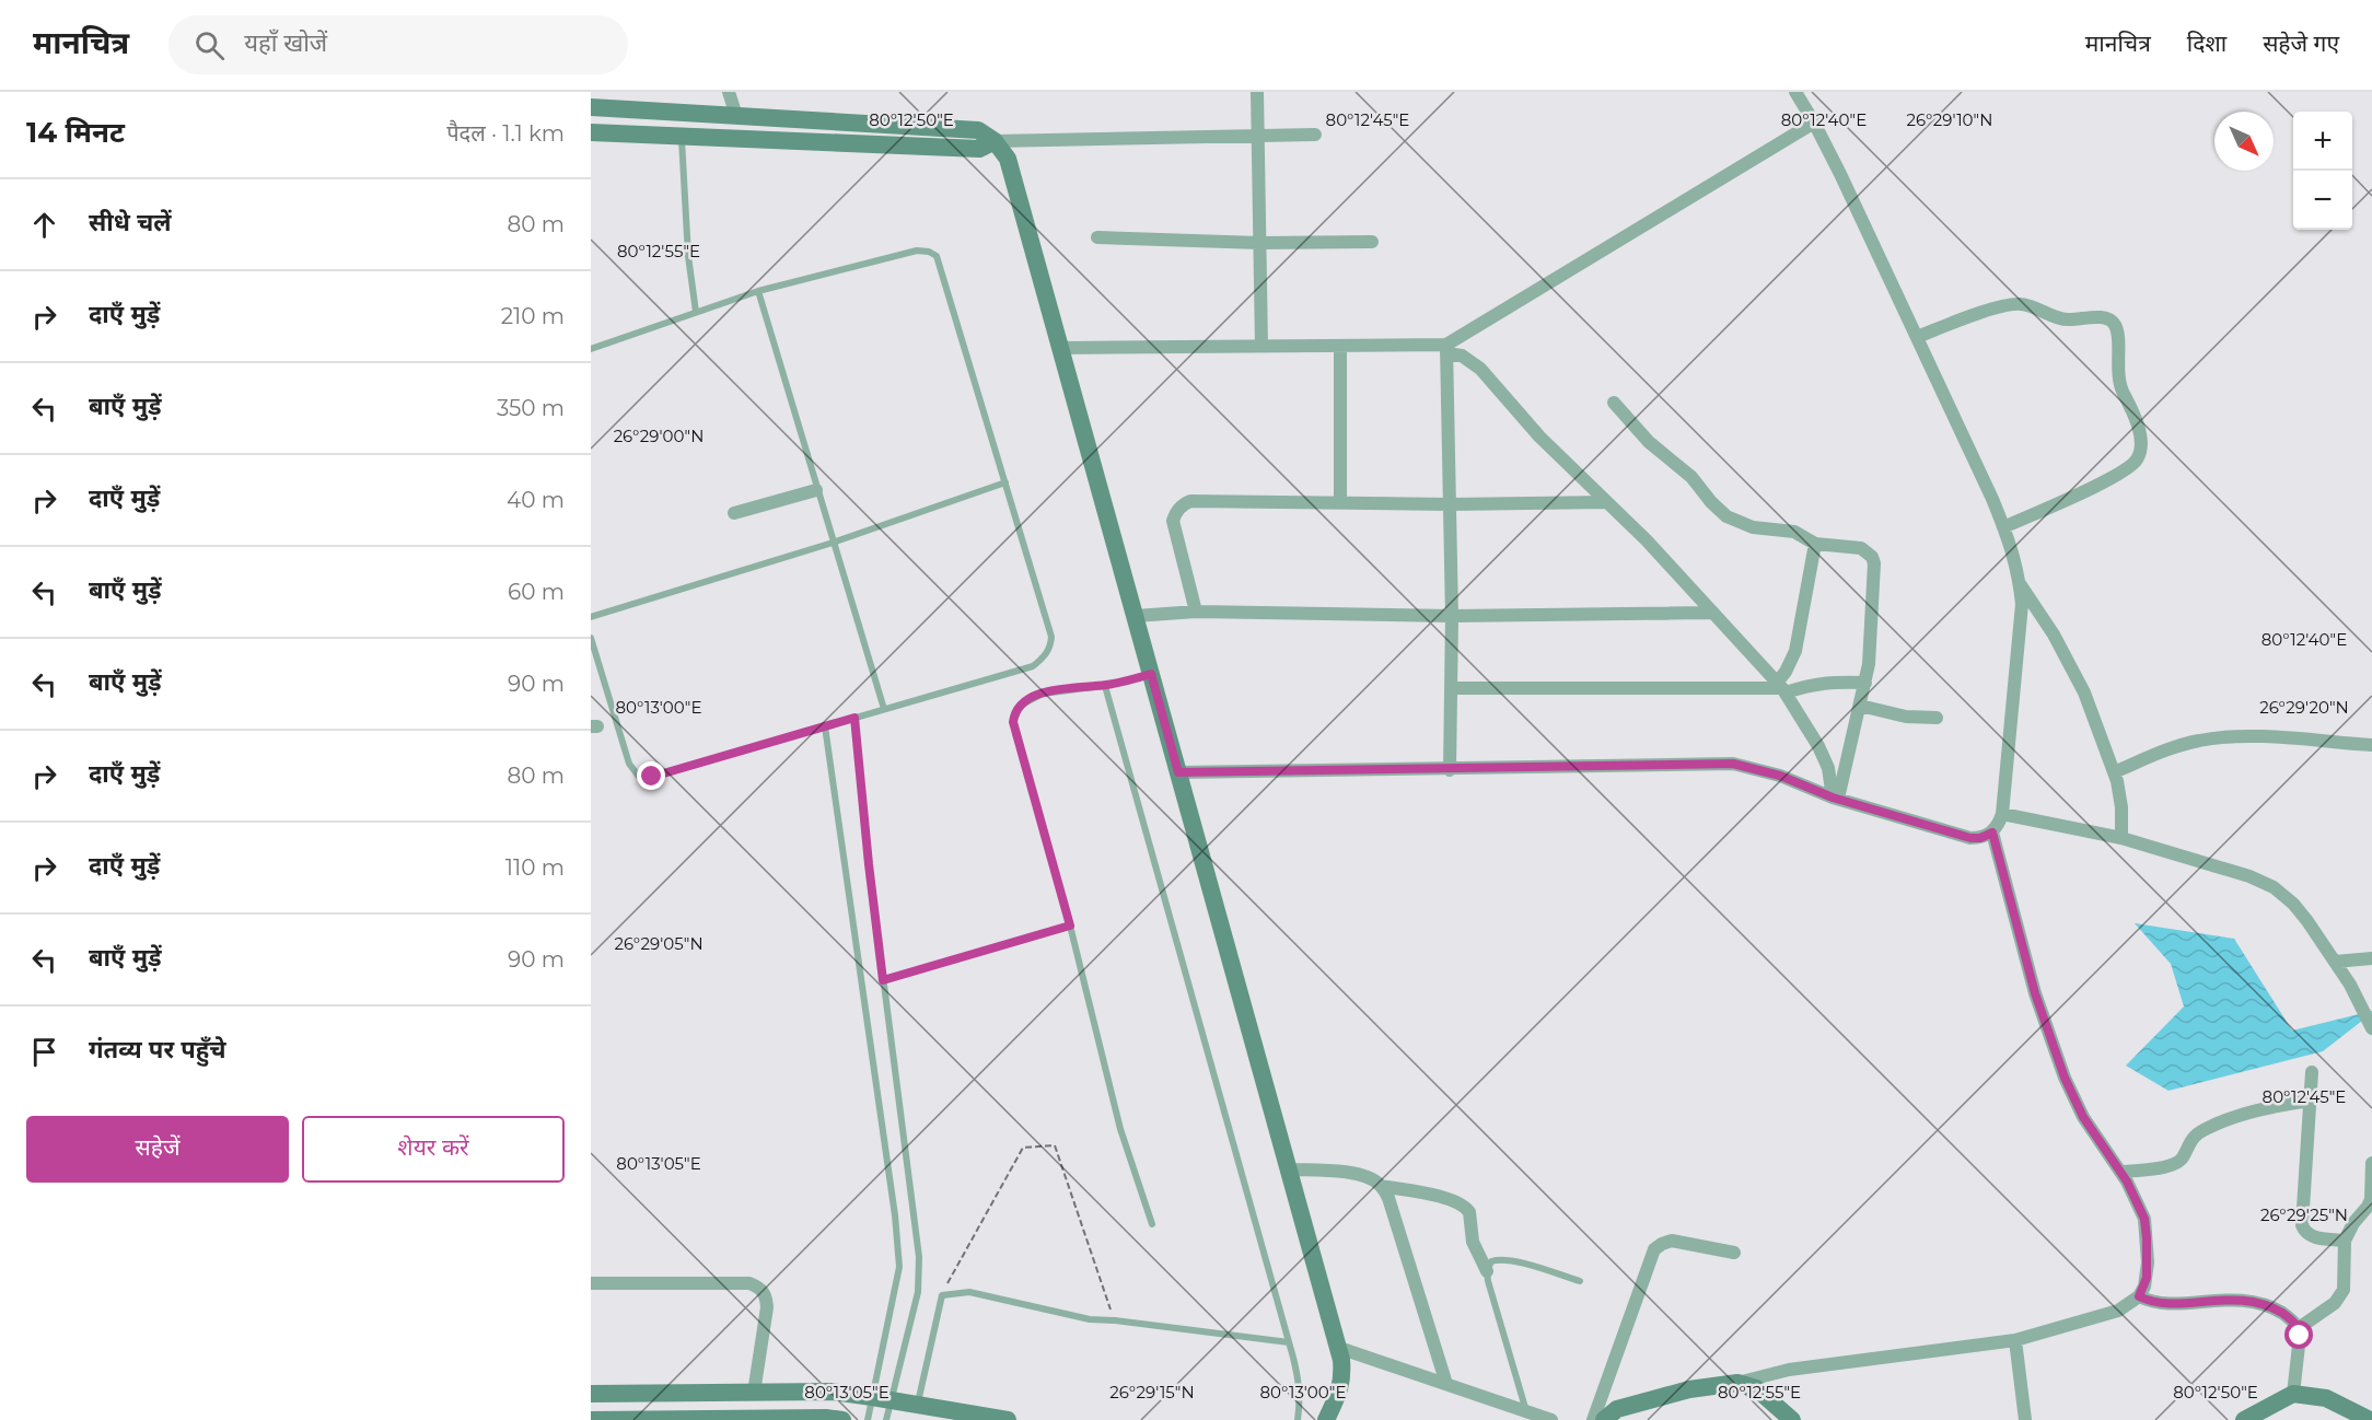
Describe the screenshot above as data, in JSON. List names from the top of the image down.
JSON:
{
  "north": "bottom right",
  "page": {
    "header": "मानचित्र",
    "search": "यहाँ खोजें",
    "nav": ["मानचित्र", "दिशा", "सहेजे गए"],
    "heading": ["14 मिनट", "पैदल · 1.1 km"],
    "map_buttons": ["+", "−"],
    "list": [
      ["सीधे चलें", "80 m"],
      ["दाएँ मुड़ें", "210 m"],
      ["बाएँ मुड़ें", "350 m"],
      ["दाएँ मुड़ें", "40 m"],
      ["बाएँ मुड़ें", "60 m"],
      ["बाएँ मुड़ें", "90 m"],
      ["दाएँ मुड़ें", "80 m"],
      ["दाएँ मुड़ें", "110 m"],
      ["बाएँ मुड़ें", "90 m"],
      "गंतव्य पर पहुँचे"
    ],
    "buttons": ["सहेजें", "शेयर करें"]
  },
  "coordinates": [
    "80°12'50\"E",
    "80°12'45\"E",
    "80°12'40\"E",
    "26°29'10\"N",
    "80°12'55\"E",
    "26°29'00\"N",
    "26°29'20\"N",
    "80°13'00\"E",
    "26°29'05\"N",
    "80°13'05\"E",
    "26°29'25\"N",
    "26°29'15\"N"
  ]
}
